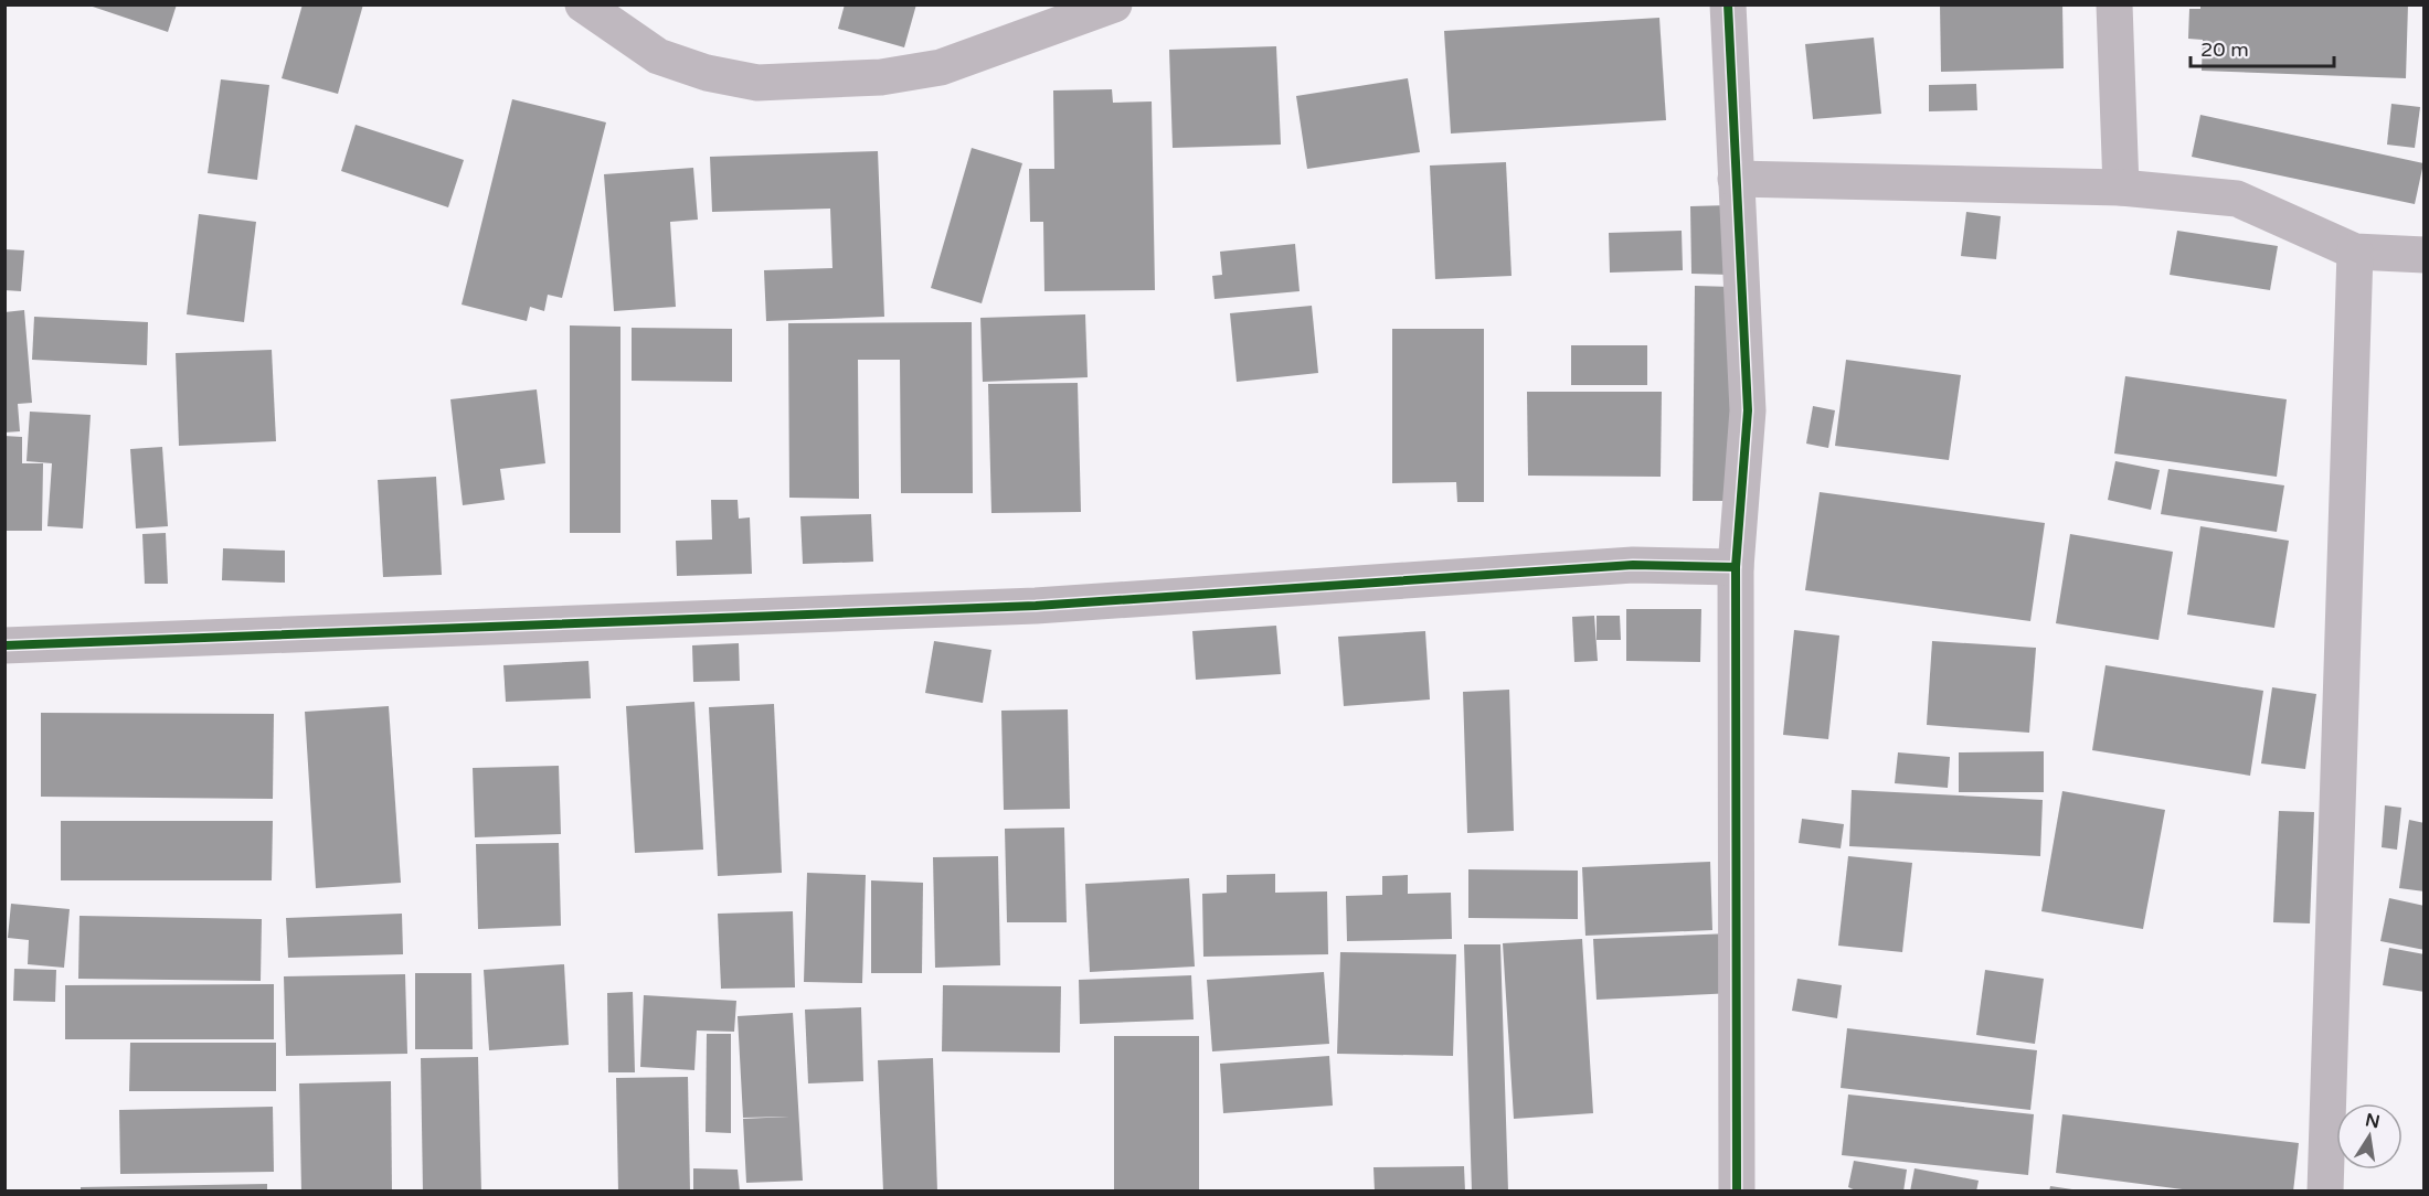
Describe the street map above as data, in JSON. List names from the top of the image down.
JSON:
{
  "scale_bar": "20 m",
  "north": "top"
}
